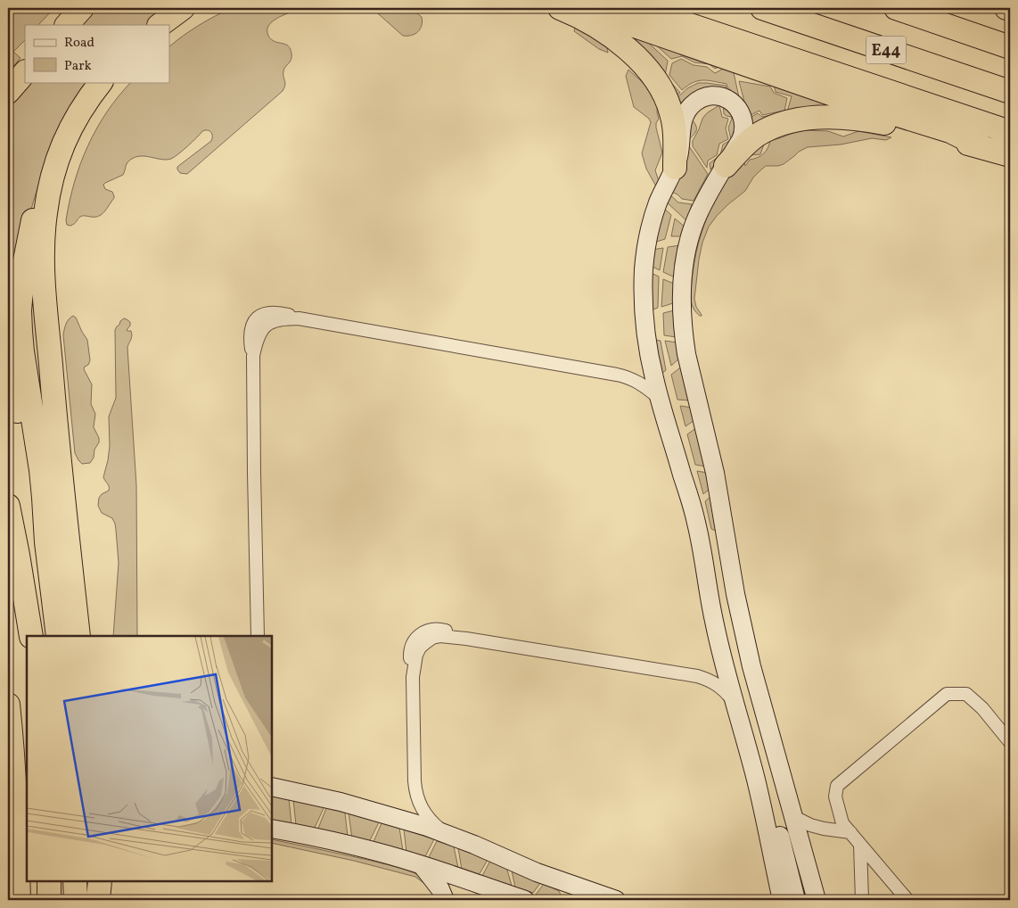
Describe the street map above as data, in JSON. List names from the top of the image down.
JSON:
{
  "streets": {
    "highway": ["E44"]
  },
  "legend": ["Road", "Park"]
}
